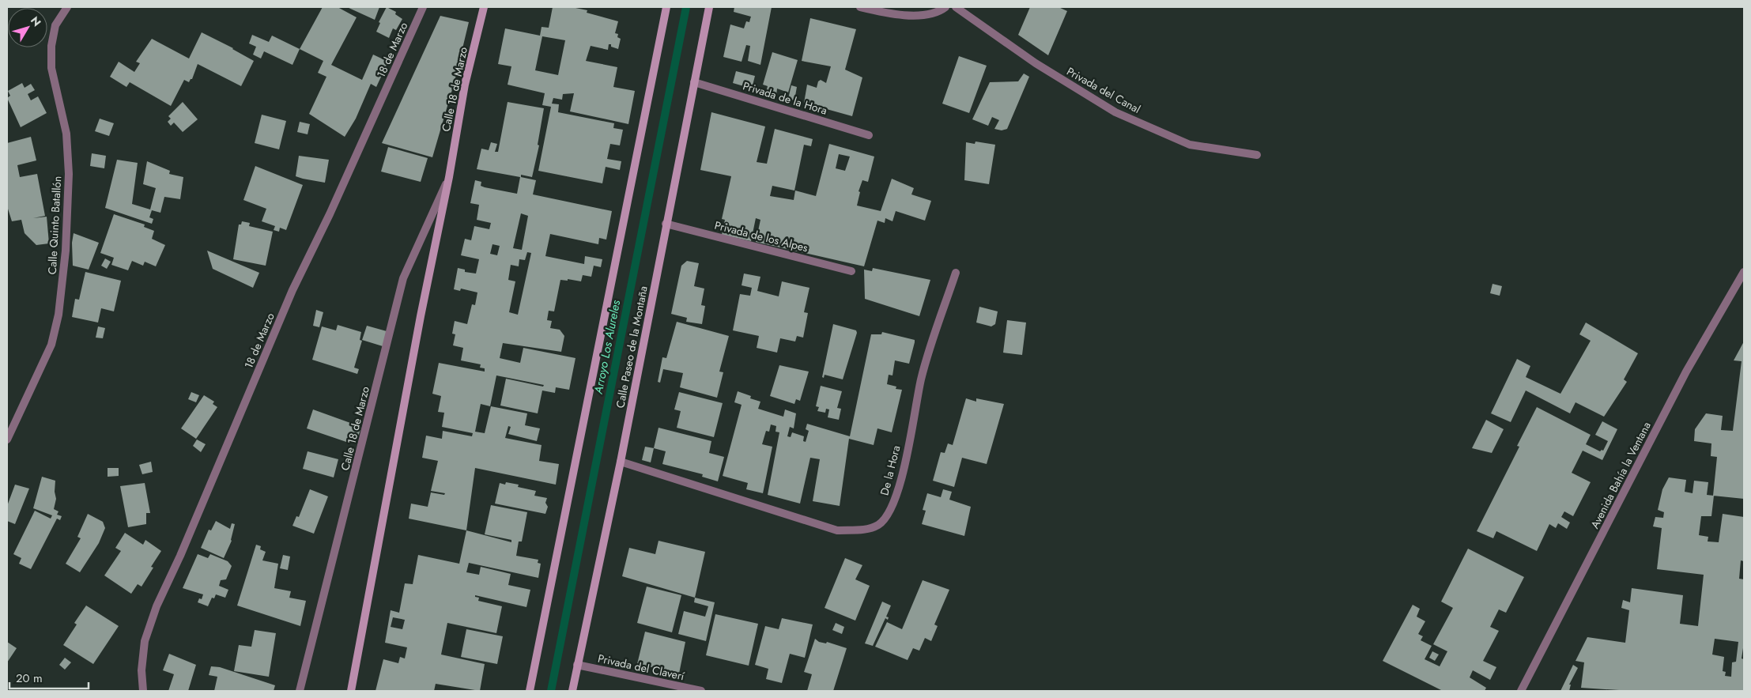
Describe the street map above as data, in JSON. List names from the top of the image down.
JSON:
{
  "streets": {
    "main road": ["Calle 18 de Marzo", "Calle Paseo de la Montaña"],
    "street": [
      "18 de Marzo",
      "Privada del Canal",
      "Privada de la Hora",
      "Calle Quinto Batallón",
      "Privada de los Alpes",
      "De la Hora",
      "Avenida Bahía la Ventana",
      "Privada del Claverí"
    ]
  },
  "crossings": [
    ["Privada de la Hora", "Calle Paseo de la Montaña"],
    ["Privada de los Alpes", "Calle Paseo de la Montaña"],
    ["Calle Paseo de la Montaña", "De la Hora"],
    ["Calle Paseo de la Montaña", "Privada del Claverí"]
  ],
  "water": ["Arroyo Los Alureles"],
  "scale_bar": "20 m",
  "north": "top right"
}
